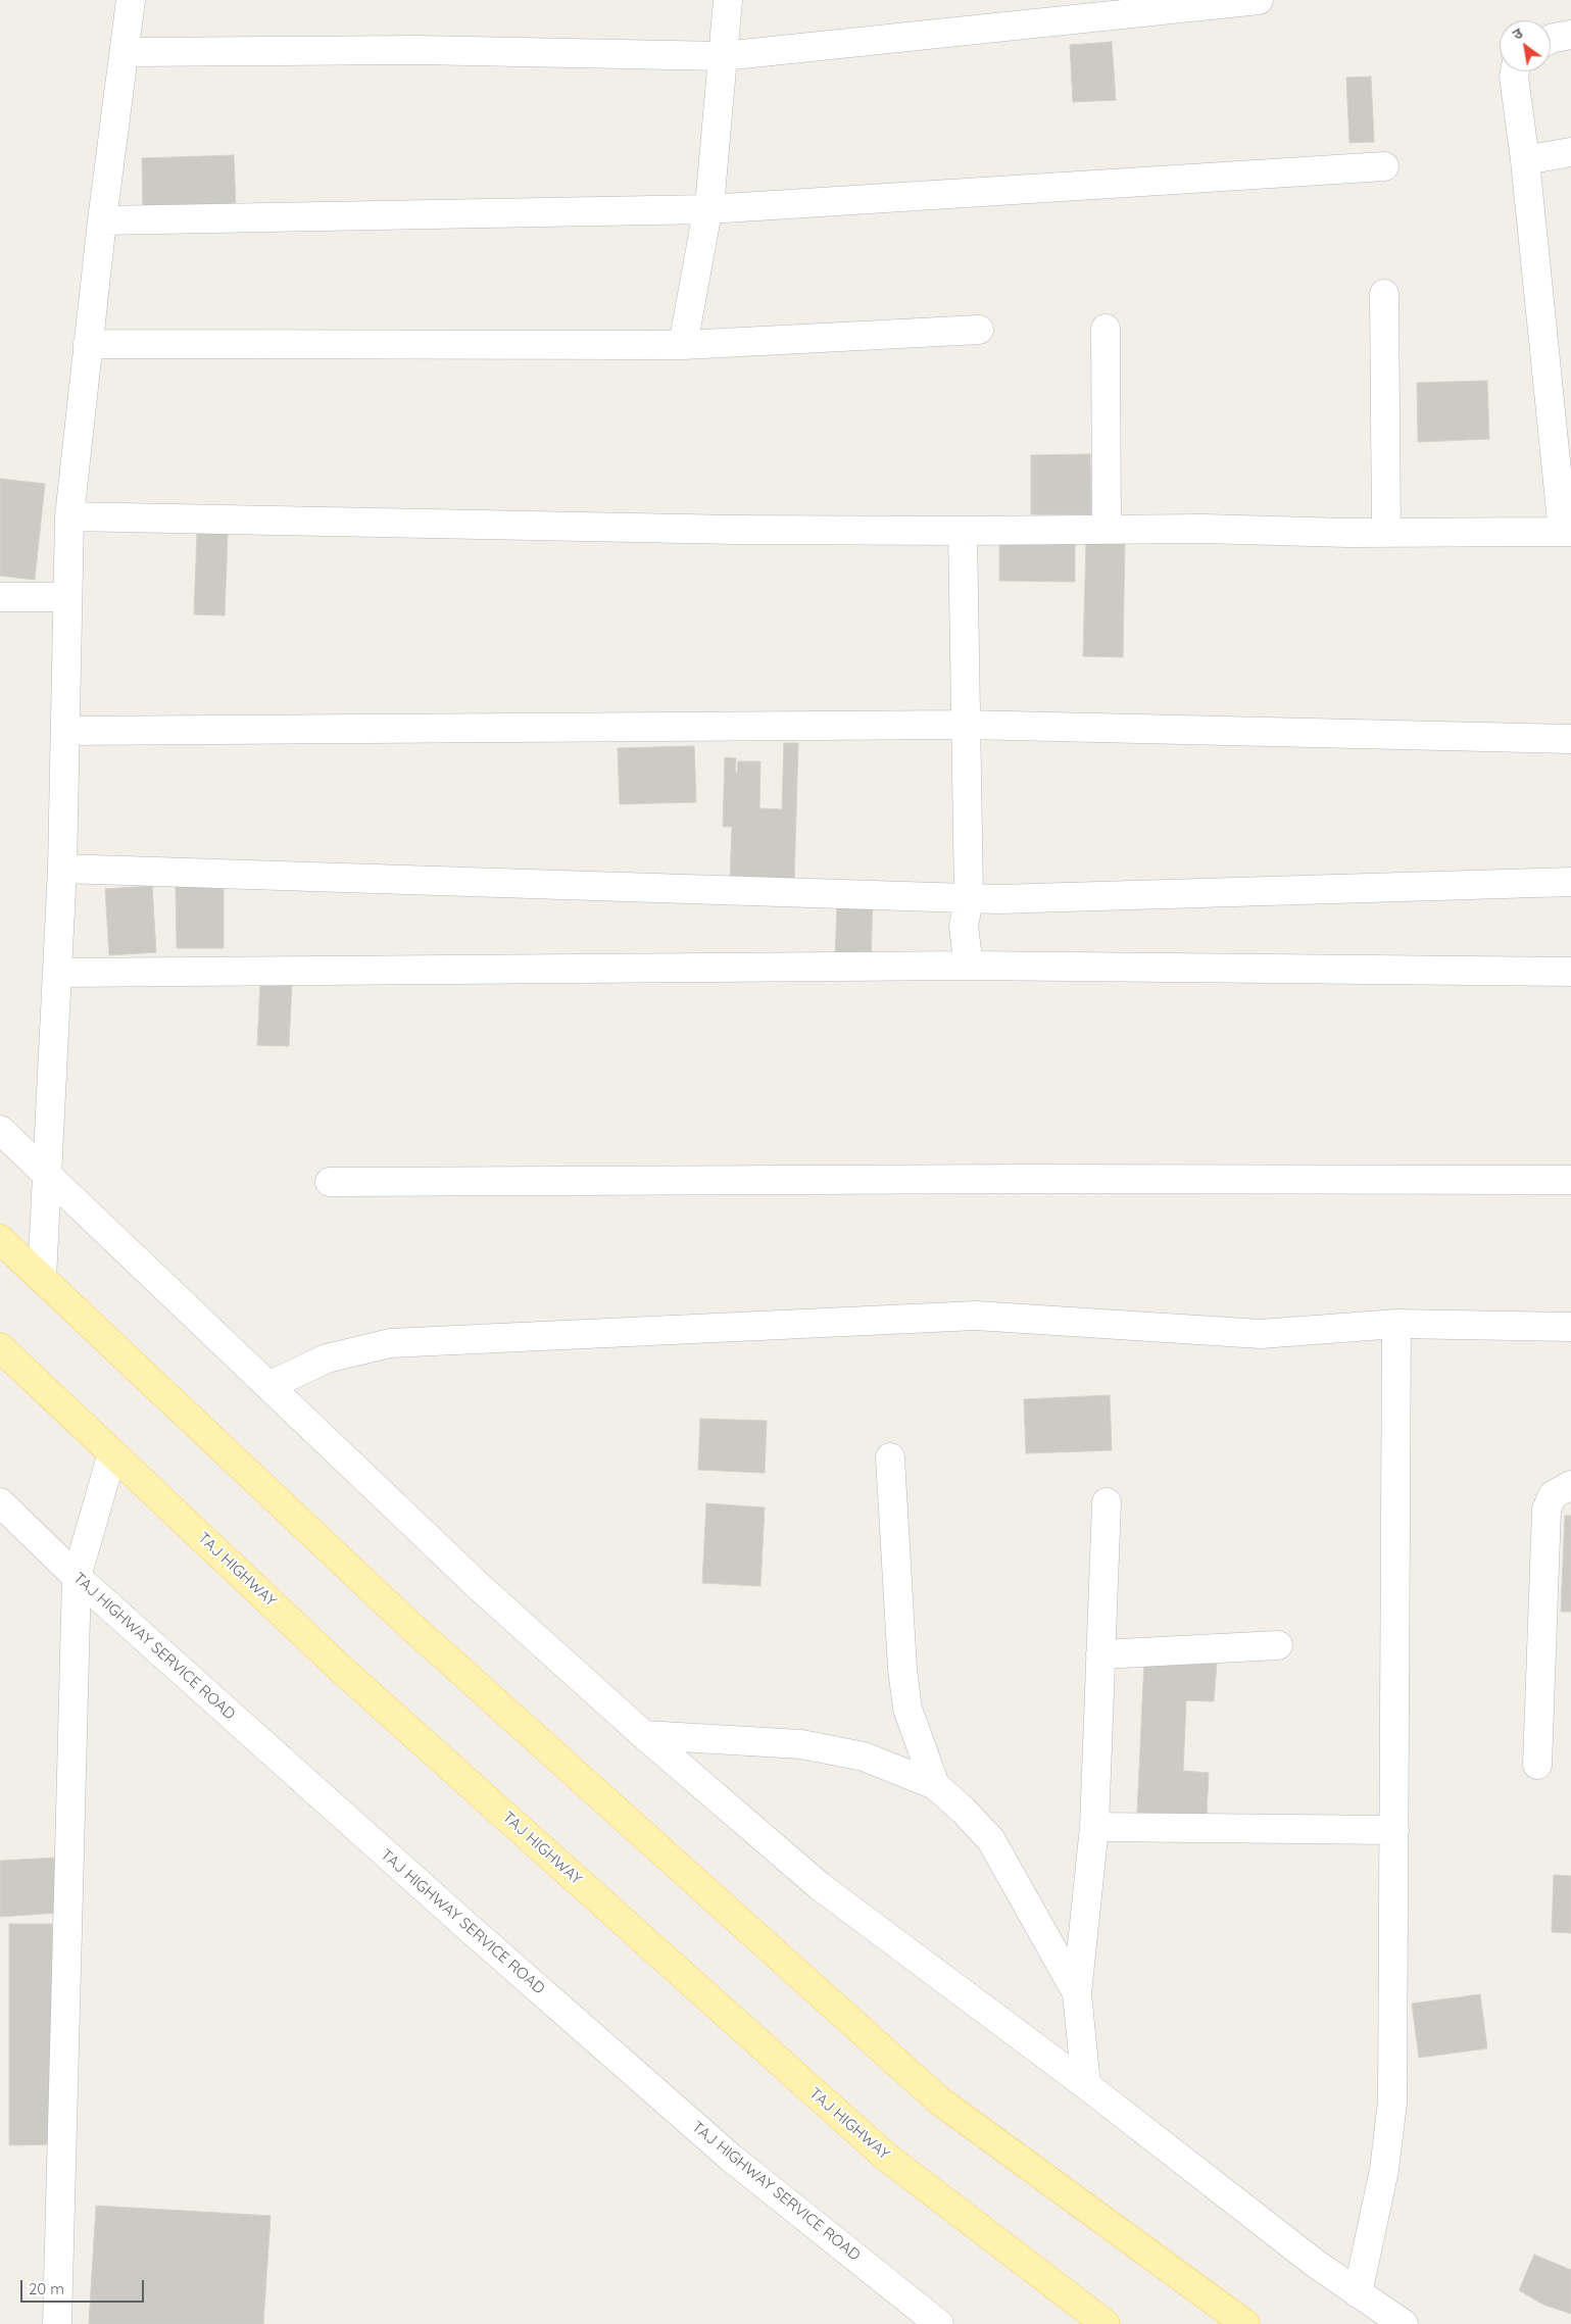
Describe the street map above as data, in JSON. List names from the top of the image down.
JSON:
{
  "streets": {
    "main road": ["TAJ HIGHWAY"],
    "street": ["TAJ HIGHWAY SERVICE ROAD"]
  },
  "scale_bar": "20 m",
  "north": "top left"
}
